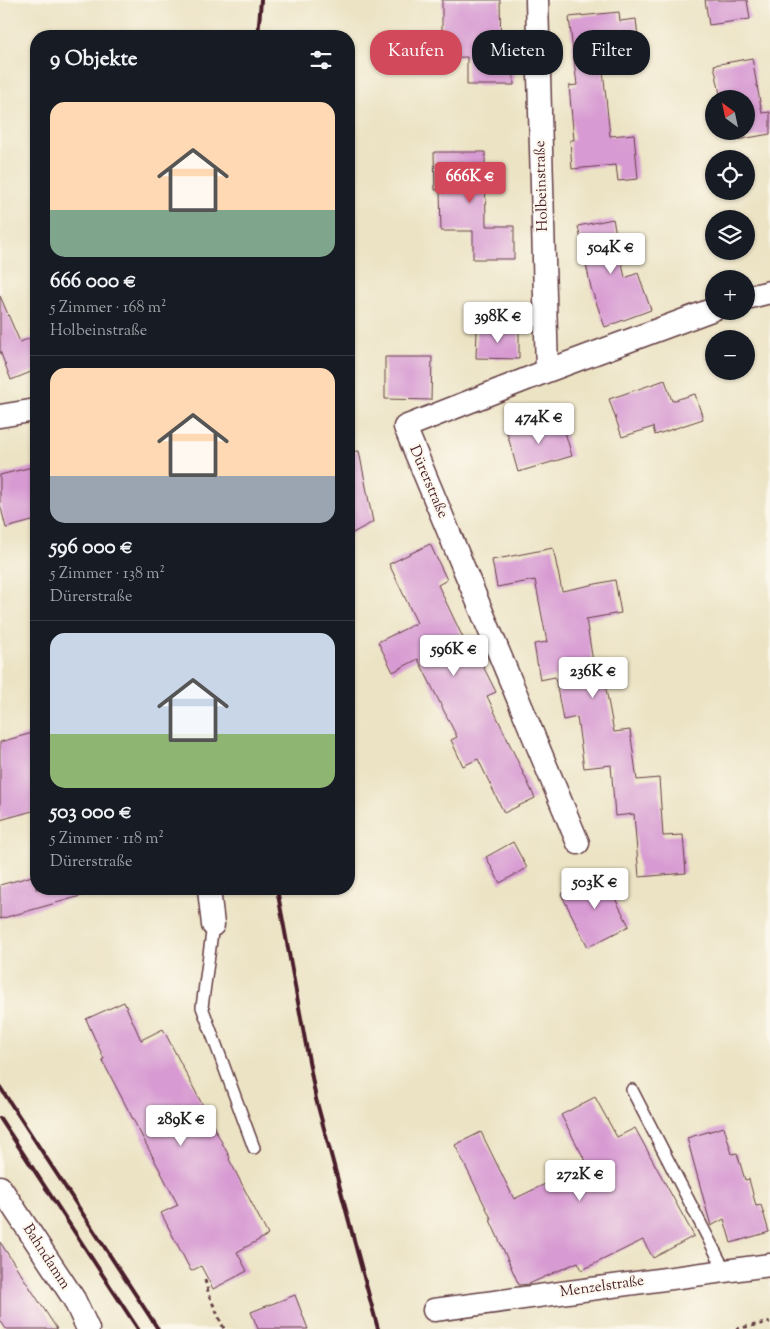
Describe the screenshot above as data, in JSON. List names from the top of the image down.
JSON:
{
  "streets": {
    "street": [
      "Holbeinstraße",
      "Dürerstraße",
      "Bahndamm",
      "Menzelstraße"
    ]
  },
  "crossings": [
    ["Holbeinstraße", "Dürerstraße"]
  ],
  "north": "top left",
  "page": {
    "chip": ["Kaufen", "Mieten", "Filter"],
    "heading": "9 Objekte",
    "map_buttons": ["+", "−"],
    "list": [
      {
        "name": "666 000 €",
        "note": "5 Zimmer · 168 m² · Holbeinstraße"
      },
      {
        "name": "596 000 €",
        "note": "5 Zimmer · 138 m² · Dürerstraße"
      },
      {
        "name": "503 000 €",
        "note": "5 Zimmer · 118 m² · Dürerstraße"
      }
    ],
    "price": [
      "666K €",
      "504K €",
      "398K €",
      "474K €",
      "596K €",
      "236K €",
      "503K €",
      "289K €",
      "272K €"
    ]
  }
}
